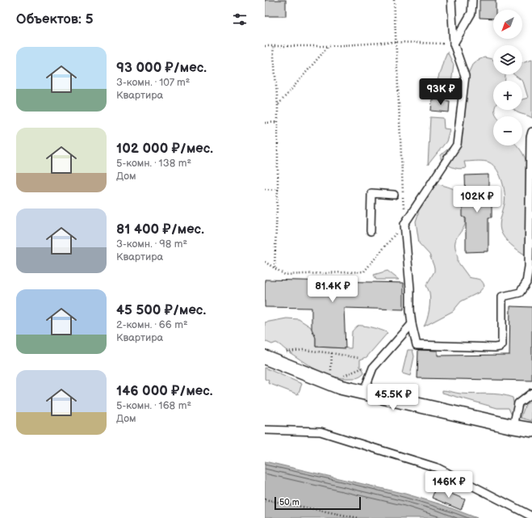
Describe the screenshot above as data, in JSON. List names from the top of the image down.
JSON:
{
  "scale_bar": "50 m",
  "north": "bottom left",
  "page": {
    "heading": "Объектов: 5",
    "map_buttons": ["+", "−"],
    "list": [
      {
        "name": "93 000 ₽/мес.",
        "note": "3-комн. · 107 m² · Квартира"
      },
      {
        "name": "102 000 ₽/мес.",
        "note": "5-комн. · 138 m² · Дом"
      },
      {
        "name": "81 400 ₽/мес.",
        "note": "3-комн. · 98 m² · Квартира"
      },
      {
        "name": "45 500 ₽/мес.",
        "note": "2-комн. · 66 m² · Квартира"
      },
      {
        "name": "146 000 ₽/мес.",
        "note": "5-комн. · 168 m² · Дом"
      }
    ],
    "price": [
      "93K ₽",
      "102K ₽",
      "81.4K ₽",
      "45.5K ₽",
      "146K ₽"
    ],
    "scale": "50 m"
  }
}
